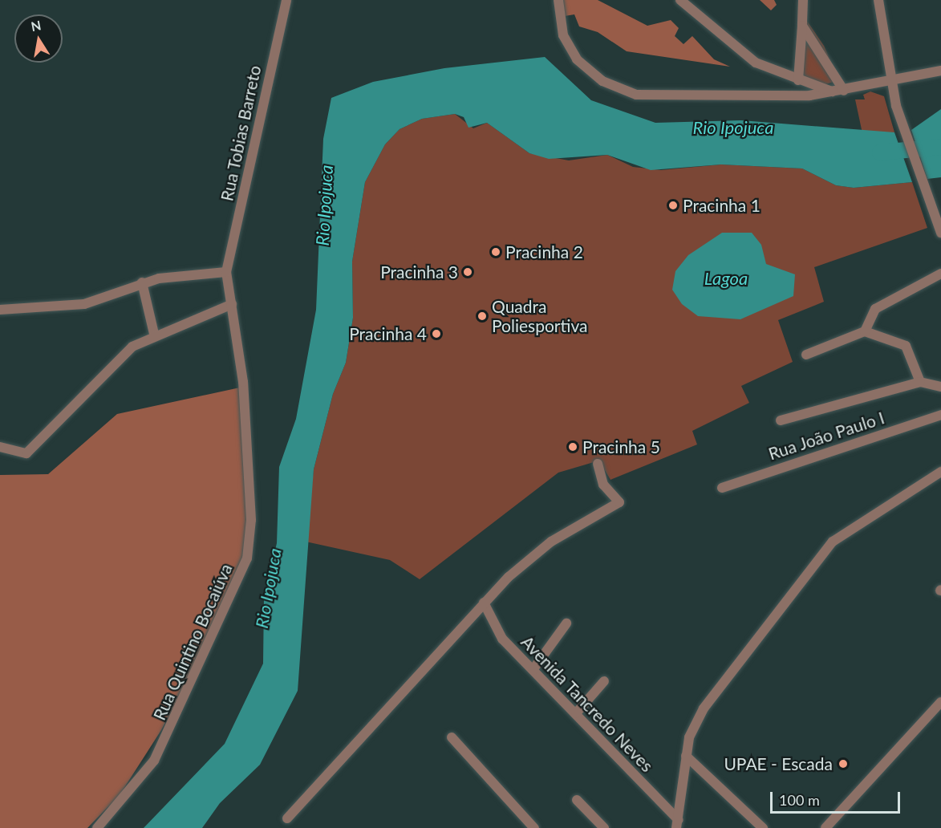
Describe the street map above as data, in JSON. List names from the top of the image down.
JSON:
{
  "streets": {
    "street": [
      "Rua Tobias Barreto",
      "Rua João Paulo I",
      "Rua Quintino Bocaiúva",
      "Avenida Tancredo Neves"
    ]
  },
  "crossings": [
    ["Rua Tobias Barreto", "Rua Quintino Bocaiúva"]
  ],
  "water": ["Rio Ipojuca", "Lagoa"],
  "places": [
    "Pracinha 1",
    "Pracinha 2",
    "Pracinha 3",
    "Quadra Poliesportiva",
    "Pracinha 4",
    "Pracinha 5",
    "UPAE - Escada"
  ],
  "scale_bar": "100 m",
  "north": "top"
}
